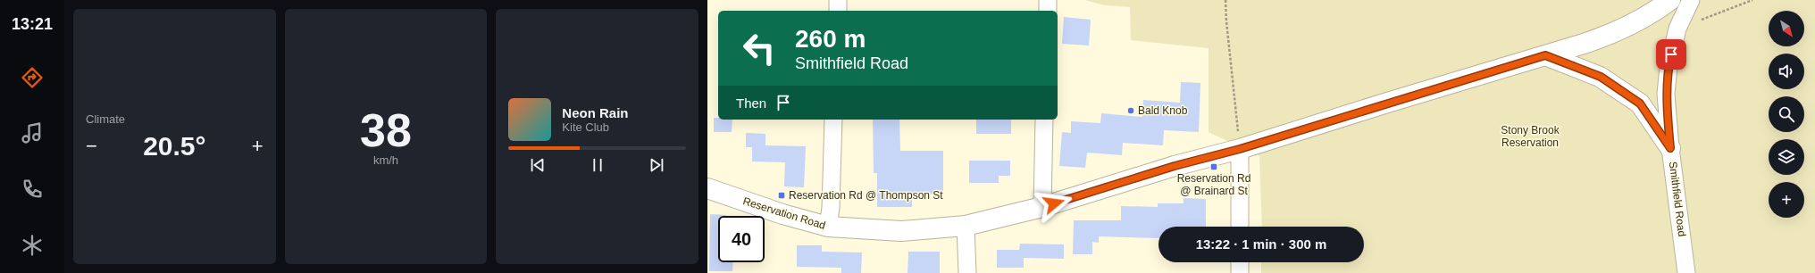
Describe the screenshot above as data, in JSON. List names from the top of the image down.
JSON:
{
  "streets": {
    "street": ["Smithfield Road", "Reservation Road"]
  },
  "parks": ["Stony Brook Reservation"],
  "places": {
    "other": ["Bald Knob"],
    "transit": ["Reservation Rd @ Brainard St", "Reservation Rd @ Thompson St"]
  },
  "north": "bottom right",
  "page": {
    "tabs": "13:21",
    "tile": [
      "Climate",
      ["38", "km/h"]
    ],
    "map_buttons": "+",
    "turn": ["260 m", "Smithfield Road"],
    "then": "Then",
    "song": ["Neon Rain", "Kite Club"],
    "heat": ["−", "20.5°", "+"],
    "limit": "40",
    "trip": "13:22 · 1 min · 300 m"
  }
}
